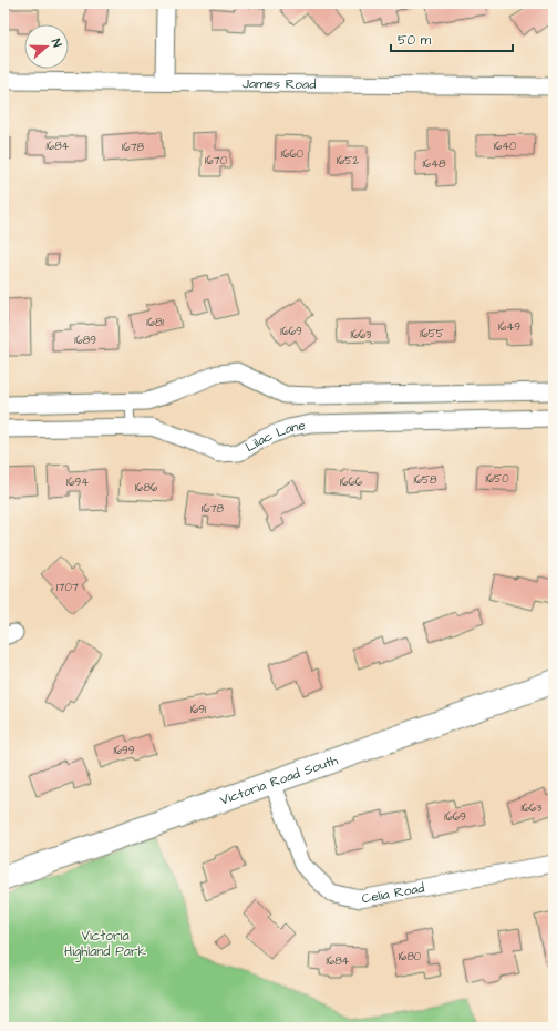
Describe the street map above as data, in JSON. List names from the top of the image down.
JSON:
{
  "streets": {
    "street": [
      "James Road",
      "Lilac Lane",
      "Victoria Road South",
      "Celia Road"
    ]
  },
  "crossings": [
    ["Victoria Road South", "Celia Road"]
  ],
  "parks": ["Victoria Highland Park"],
  "house_numbers": [
    "1684",
    "1640",
    "1678",
    "1660",
    "1670",
    "1652",
    "1648",
    "1681",
    "1649",
    "1669",
    "1655",
    "1663",
    "1689",
    "1650",
    "1658",
    "1694",
    "1666",
    "1686",
    "1678",
    "1707",
    "1691",
    "1699",
    "1663",
    "1669",
    "1680",
    "1684"
  ],
  "scale_bar": "50 m",
  "north": "right"
}
